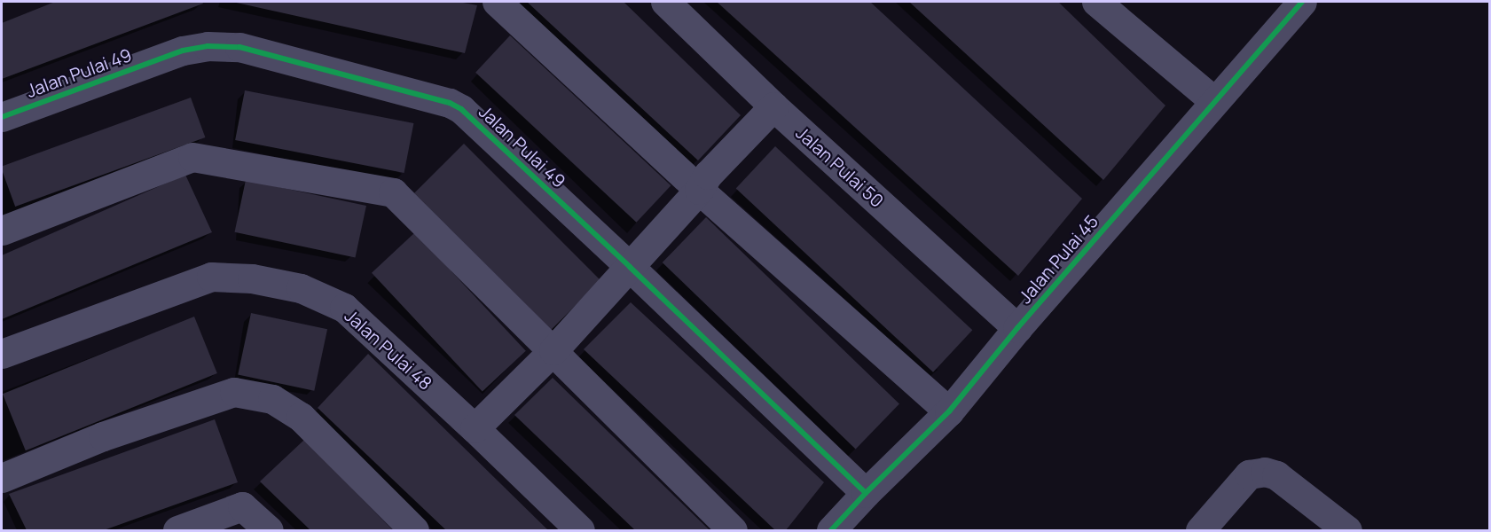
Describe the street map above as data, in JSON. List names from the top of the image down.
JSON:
{
  "streets": {
    "street": [
      "Jalan Pulai 49",
      "Jalan Pulai 50",
      "Jalan Pulai 45",
      "Jalan Pulai 48"
    ]
  },
  "crossings": [
    ["Jalan Pulai 49", "Jalan Pulai 45"],
    ["Jalan Pulai 50", "Jalan Pulai 45"]
  ]
}
